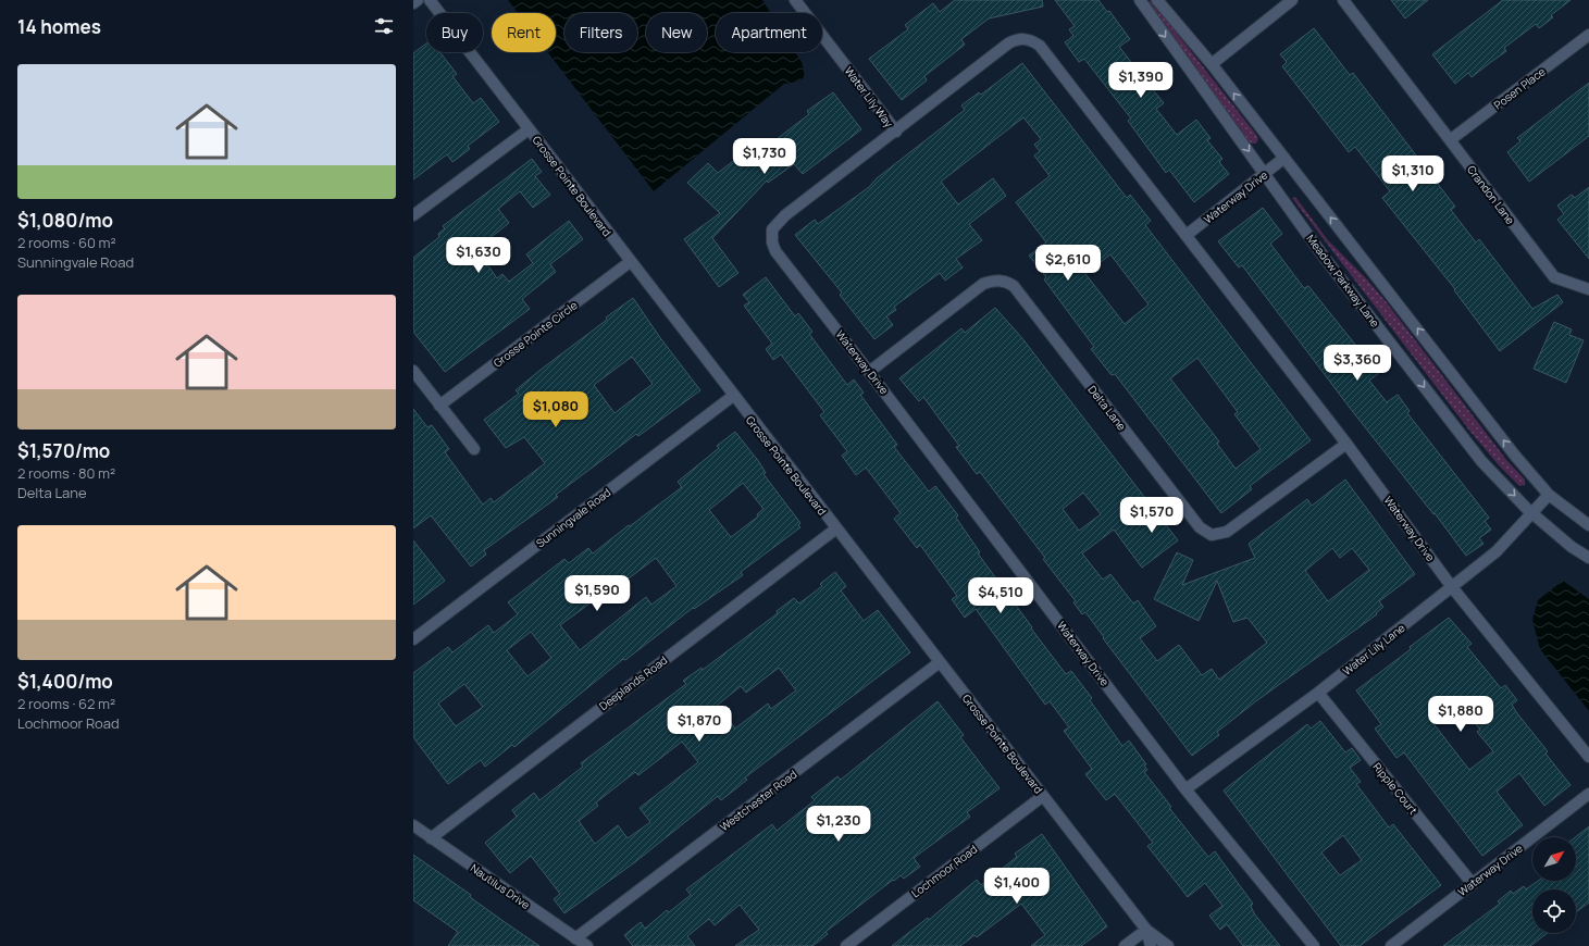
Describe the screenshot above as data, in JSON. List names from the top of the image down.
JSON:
{
  "streets": {
    "street": [
      "Posen Place",
      "Water Lily Way",
      "Grosse Pointe Boulevard",
      "Crandon Lane",
      "Waterway Drive",
      "Meadow Parkway Lane",
      "Grosse Pointe Circle",
      "Delta Lane",
      "Sunningvale Road",
      "Water Lily Lane",
      "Deeplands Road",
      "Ripple Court",
      "Westchester Road",
      "Lochmoor Road",
      "Nautilus Drive"
    ]
  },
  "crossings": [
    ["Posen Place", "Crandon Lane"],
    ["Water Lily Way", "Waterway Drive"],
    ["Grosse Pointe Boulevard", "Grosse Pointe Circle"],
    ["Grosse Pointe Boulevard", "Sunningvale Road"],
    ["Grosse Pointe Boulevard", "Deeplands Road"],
    ["Grosse Pointe Boulevard", "Westchester Road"],
    ["Grosse Pointe Boulevard", "Lochmoor Road"],
    ["Waterway Drive", "Meadow Parkway Lane"],
    ["Waterway Drive", "Delta Lane"],
    ["Waterway Drive", "Water Lily Lane"],
    ["Waterway Drive", "Ripple Court"],
    ["Meadow Parkway Lane", "Water Lily Lane"],
    ["Water Lily Lane", "Ripple Court"],
    ["Deeplands Road", "Nautilus Drive"],
    ["Westchester Road", "Nautilus Drive"]
  ],
  "north": "top right",
  "page": {
    "heading": "14 homes",
    "chip": [
      "Buy",
      "Rent",
      "Filters",
      "New",
      "Apartment"
    ],
    "list": [
      {
        "name": "$1,080/mo",
        "note": "2 rooms · 60 m² · Sunningvale Road"
      },
      {
        "name": "$1,570/mo",
        "note": "2 rooms · 80 m² · Delta Lane"
      },
      {
        "name": "$1,400/mo",
        "note": "2 rooms · 62 m² · Lochmoor Road"
      }
    ],
    "price": [
      "$1,390",
      "$1,730",
      "$1,310",
      "$1,630",
      "$2,610",
      "$3,360",
      "$1,080",
      "$1,570",
      "$1,590",
      "$4,510",
      "$1,880",
      "$1,870",
      "$1,230",
      "$1,400"
    ]
  }
}
